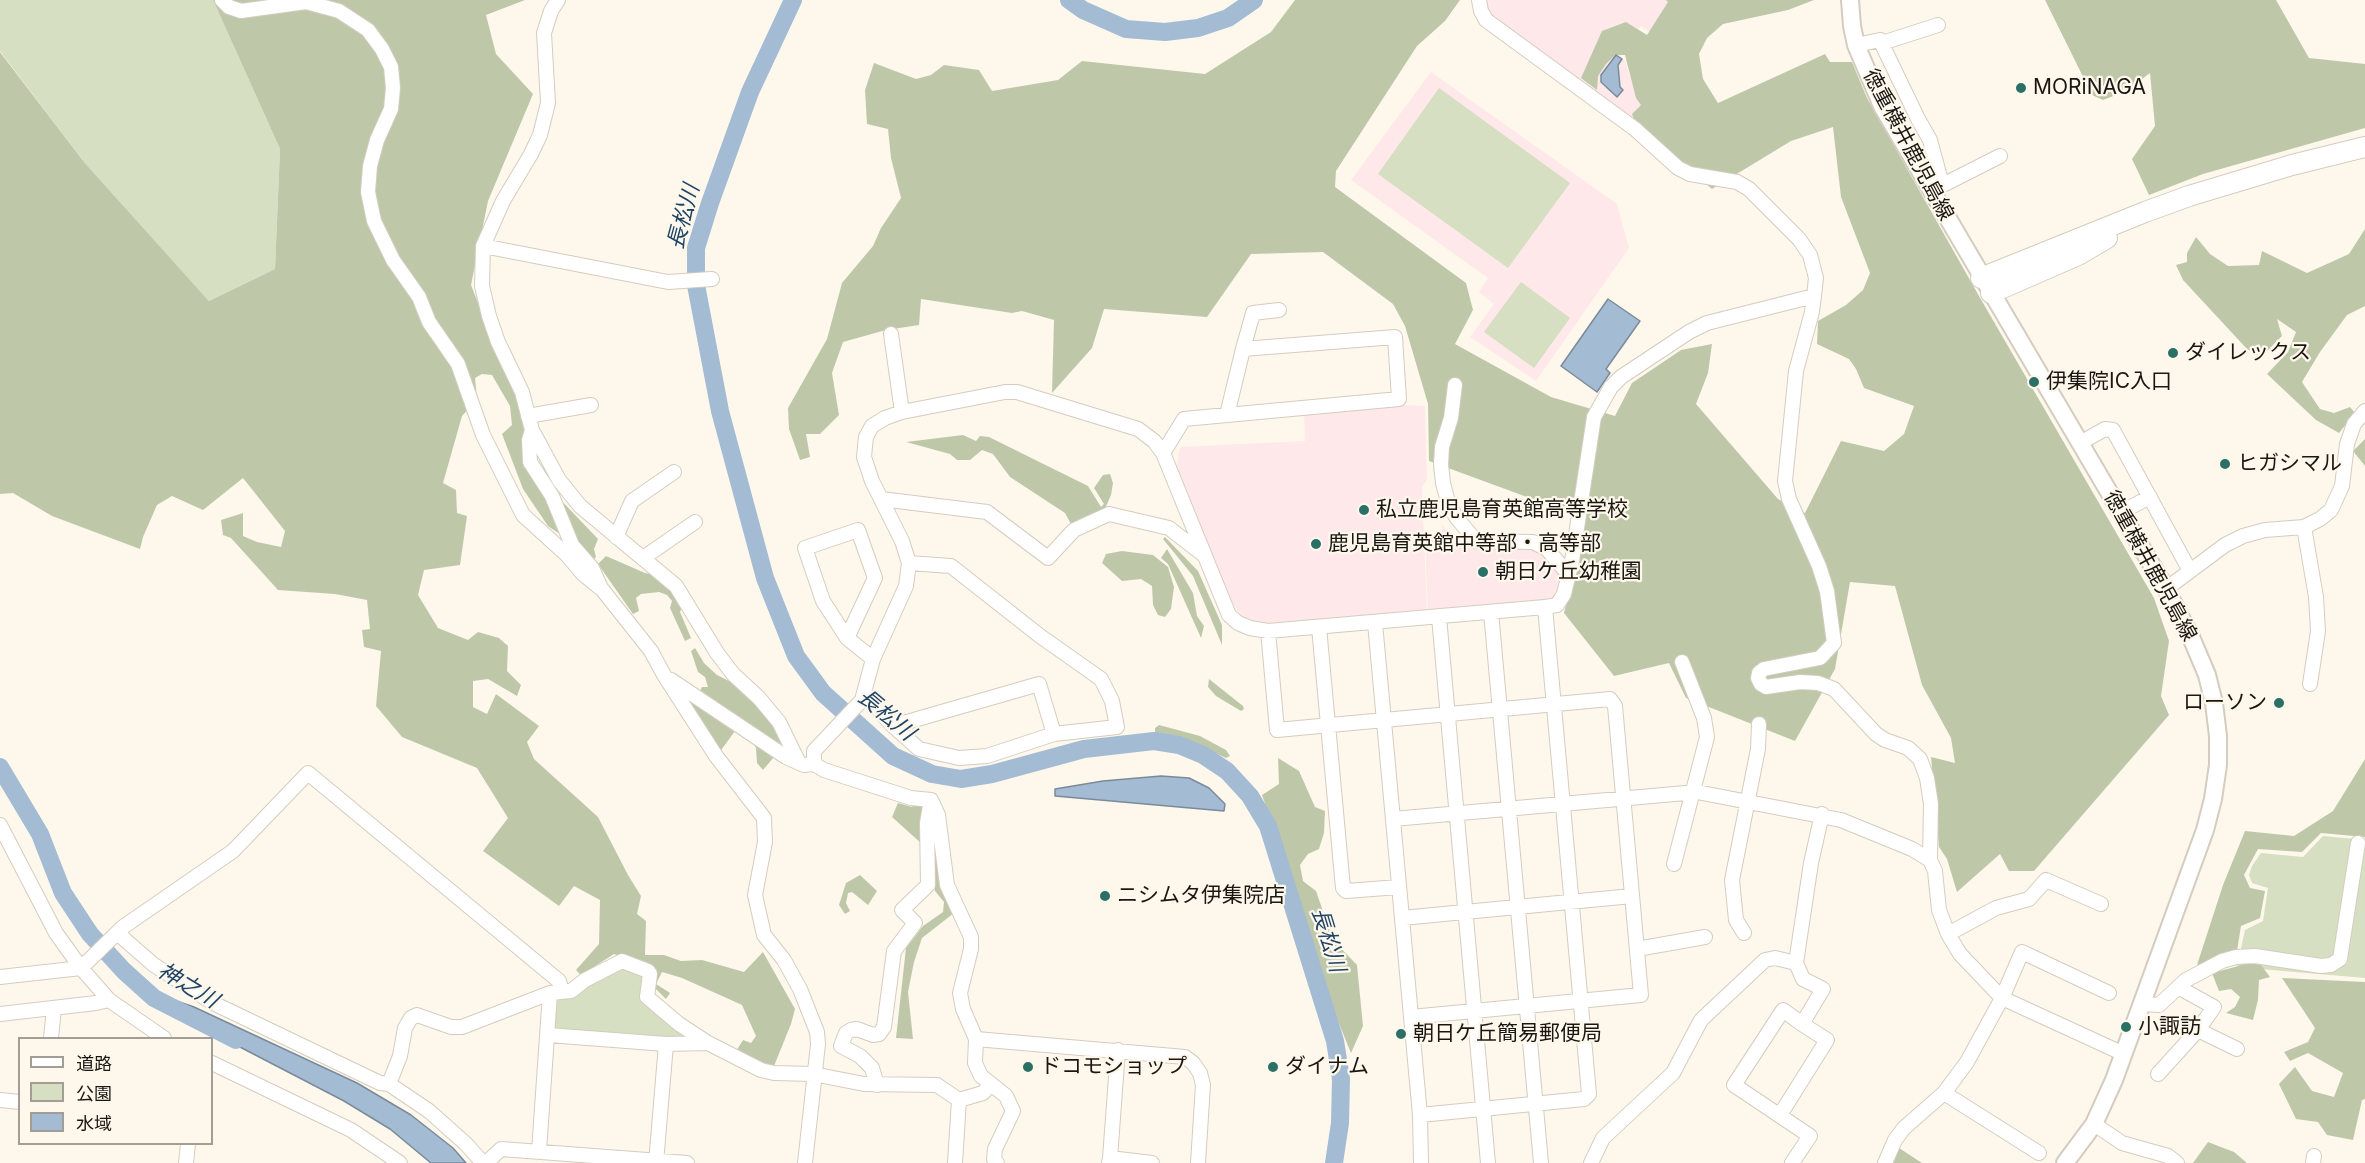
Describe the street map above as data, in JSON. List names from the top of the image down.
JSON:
{
  "streets": {
    "main road": ["徳重横井鹿児島線"]
  },
  "water": ["長松川", "神之川"],
  "places": [
    "MORiNAGA",
    "ダイレックス",
    "伊集院IC入口",
    "ヒガシマル",
    "私立鹿児島育英館高等学校",
    "鹿児島育英館中等部・高等部",
    "朝日ケ丘幼稚園",
    "ローソン",
    "ニシムタ伊集院店",
    "小諏訪",
    "朝日ケ丘簡易郵便局",
    "ドコモショップ",
    "ダイナム"
  ],
  "legend": ["道路", "公園", "水域"]
}
